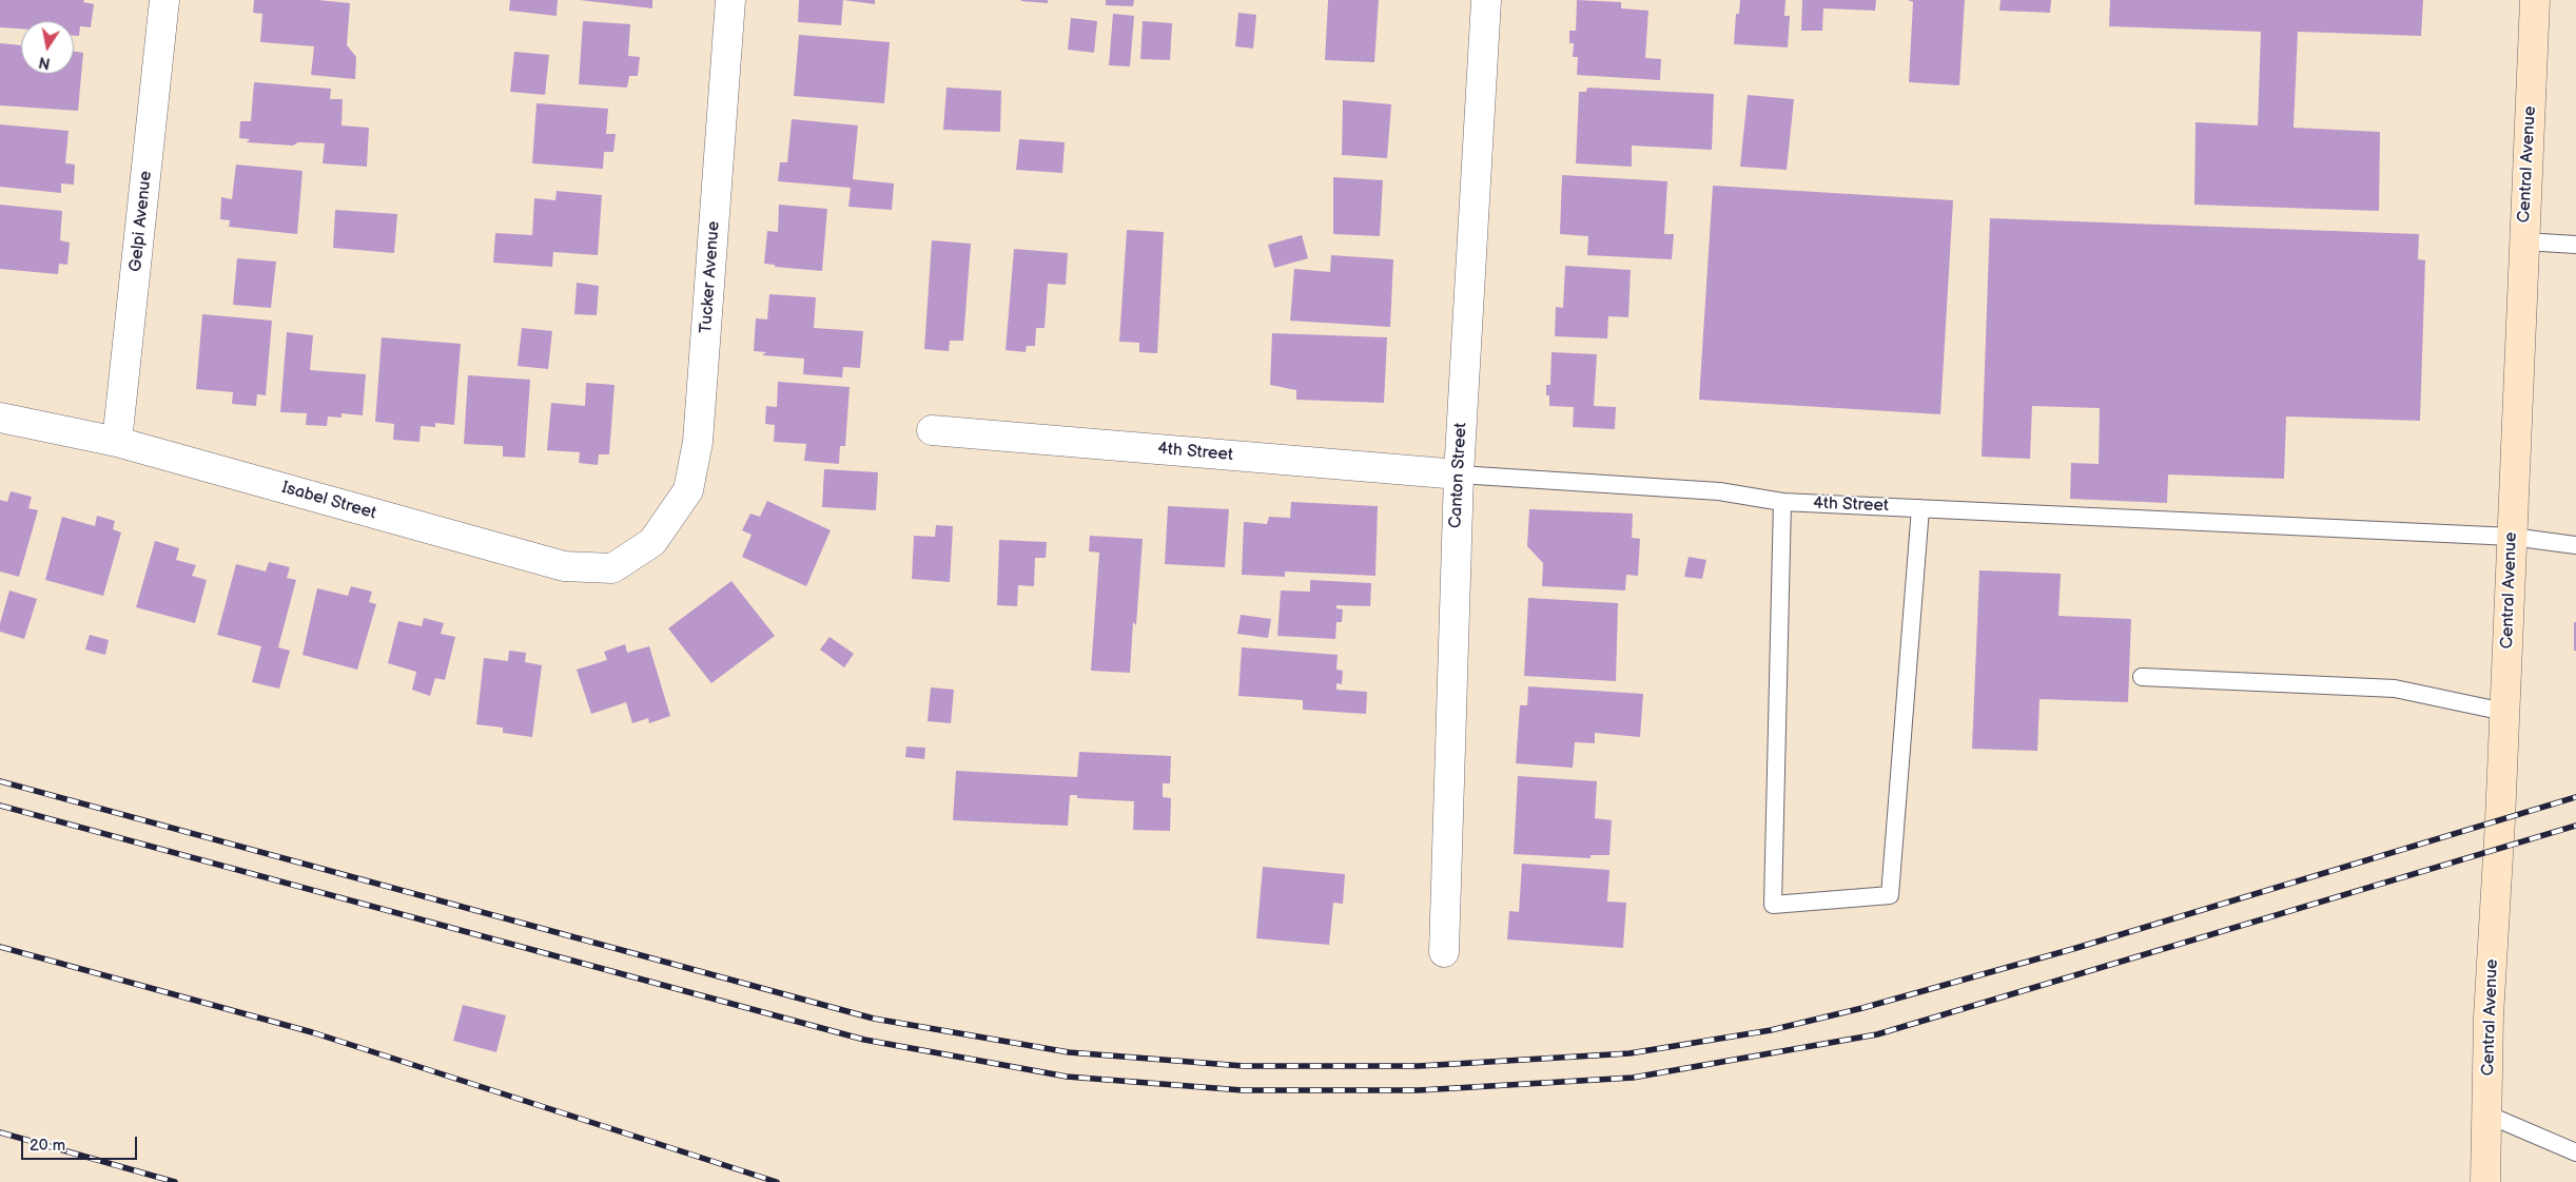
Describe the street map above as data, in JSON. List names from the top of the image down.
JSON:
{
  "streets": {
    "main road": ["Central Avenue"],
    "street": [
      "Gelpi Avenue",
      "Tucker Avenue",
      "4th Street",
      "Canton Street",
      "Isabel Street"
    ]
  },
  "crossings": [
    ["Central Avenue", "4th Street"],
    ["Gelpi Avenue", "Isabel Street"],
    ["Tucker Avenue", "Isabel Street"],
    ["4th Street", "Canton Street"]
  ],
  "scale_bar": "20 m",
  "north": "bottom"
}
